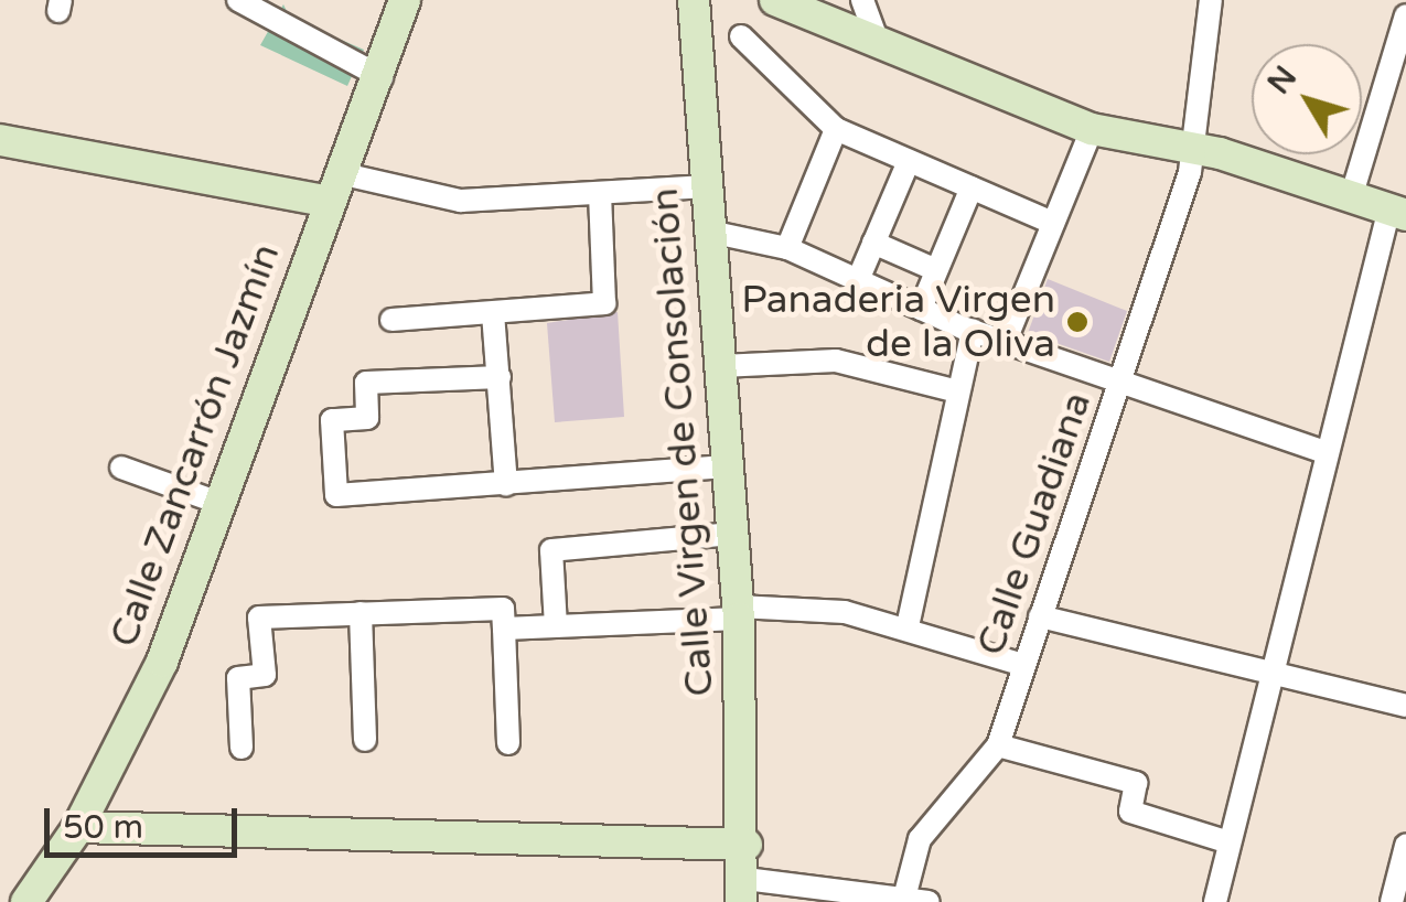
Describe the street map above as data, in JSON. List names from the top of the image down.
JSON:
{
  "streets": {
    "street": ["Calle Virgen de Consolación", "Calle Zancarrón Jazmín", "Calle Guadiana"]
  },
  "places": ["Panaderia Virgen de la Oliva"],
  "scale_bar": "50 m",
  "north": "top left"
}
